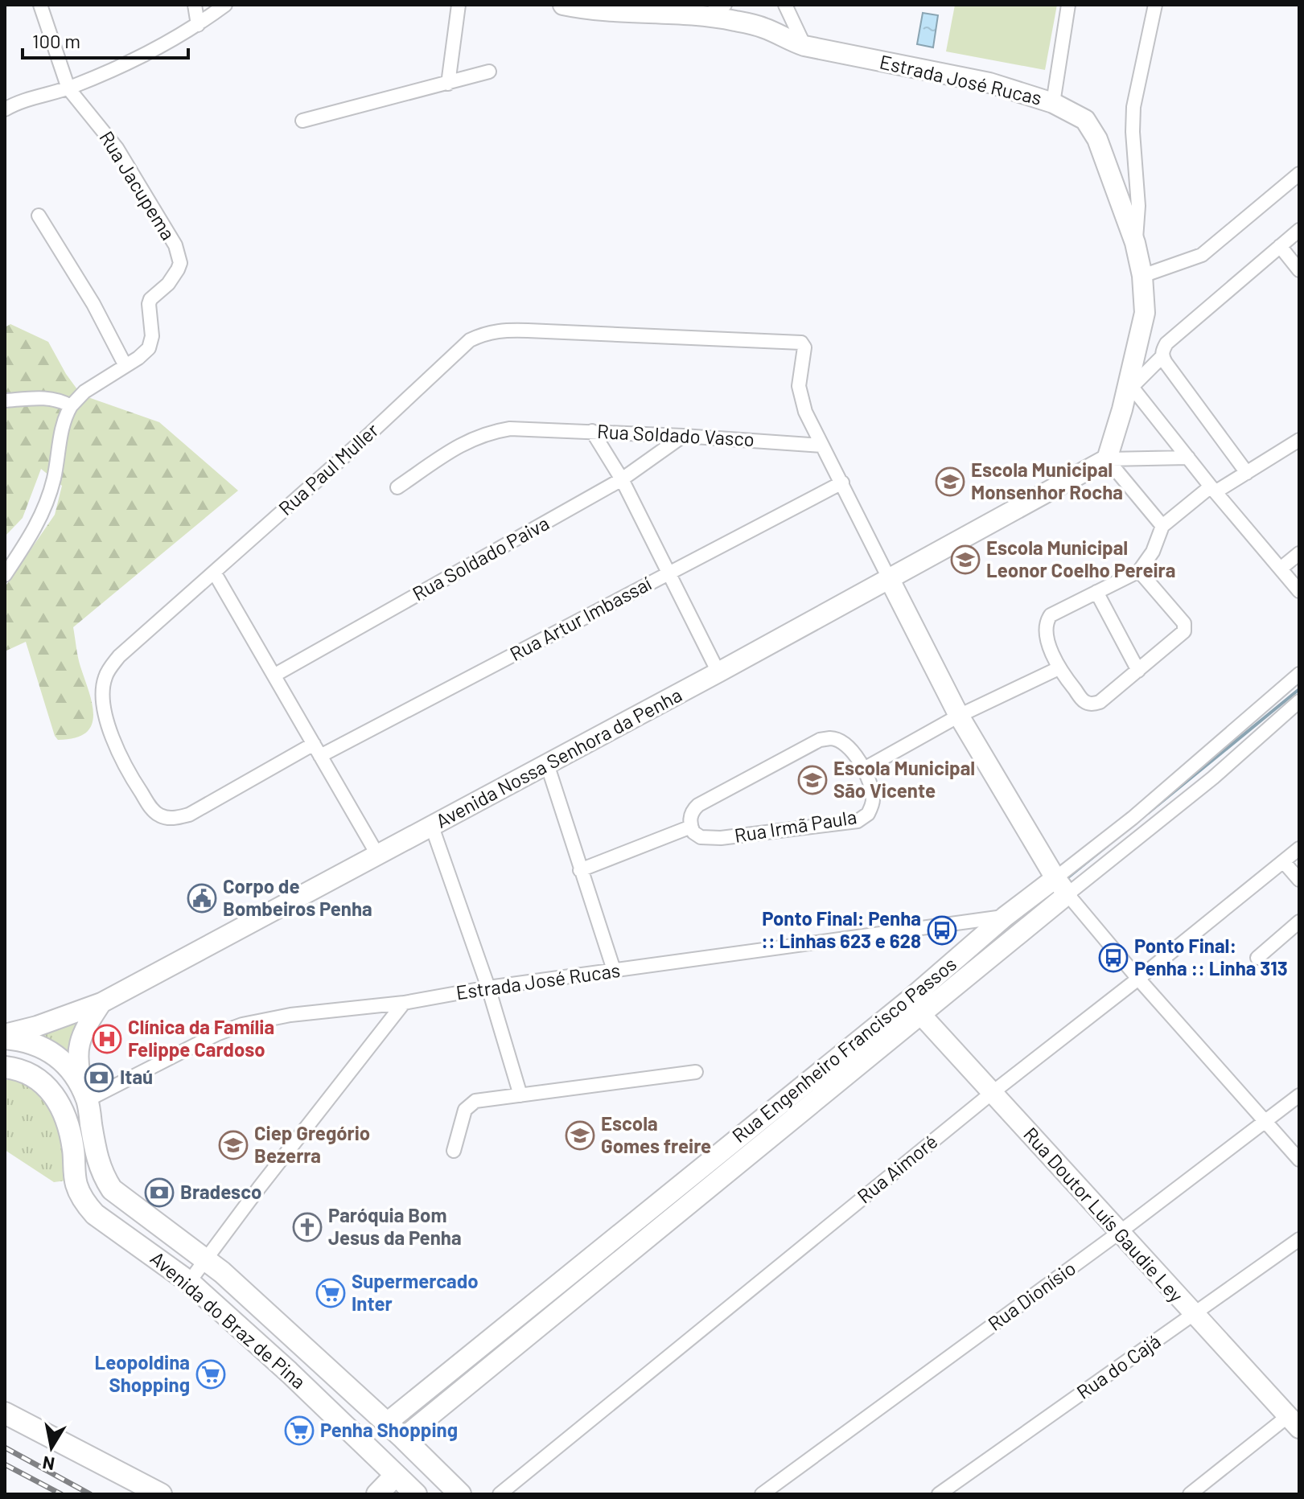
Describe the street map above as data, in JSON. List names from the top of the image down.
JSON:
{
  "streets": {
    "main road": ["Avenida do Braz de Pina"],
    "street": [
      "Estrada José Rucas",
      "Rua Jacupema",
      "Rua Soldado Vasco",
      "Rua Paul Muller",
      "Rua Soldado Paiva",
      "Rua Artur Imbassaí",
      "Avenida Nossa Senhora da Penha",
      "Rua Irmã Paula",
      "Rua Engenheiro Francisco Passos",
      "Rua Aimoré",
      "Rua Doutor Luís Gaudie Ley",
      "Rua Dionísio",
      "Rua do Cajá"
    ]
  },
  "crossings": [
    ["Estrada José Rucas", "Avenida Nossa Senhora da Penha"],
    ["Estrada José Rucas", "Rua Engenheiro Francisco Passos"],
    ["Estrada José Rucas", "Avenida do Braz de Pina"],
    ["Rua Soldado Vasco", "Rua Paul Muller"],
    ["Rua Soldado Vasco", "Rua Soldado Paiva"],
    ["Avenida Nossa Senhora da Penha", "Avenida do Braz de Pina"],
    ["Rua Engenheiro Francisco Passos", "Rua Doutor Luís Gaudie Ley"],
    ["Rua Engenheiro Francisco Passos", "Avenida do Braz de Pina"],
    ["Rua Aimoré", "Rua Doutor Luís Gaudie Ley"],
    ["Rua Doutor Luís Gaudie Ley", "Rua Dionísio"],
    ["Rua Doutor Luís Gaudie Ley", "Rua do Cajá"]
  ],
  "places": {
    "school or university": [
      "Escola Municipal Monsenhor Rocha",
      "Escola Municipal Leonor Coelho Pereira",
      "Escola Municipal São Vicente",
      "Escola Gomes freire",
      "Ciep Gregório Bezerra"
    ],
    "public building": ["Corpo de Bombeiros Penha"],
    "bus stop": ["Ponto Final: Penha :: Linhas 623 e 628", "Ponto Final: Penha :: Linha 313"],
    "hospital": ["Clínica da Família Felippe Cardoso"],
    "bank": ["Itaú", "Bradesco"],
    "church": ["Paróquia Bom Jesus da Penha"],
    "supermarket": ["Supermercado Inter", "Leopoldina Shopping", "Penha Shopping"]
  },
  "scale_bar": "100 m",
  "north": "bottom"
}
